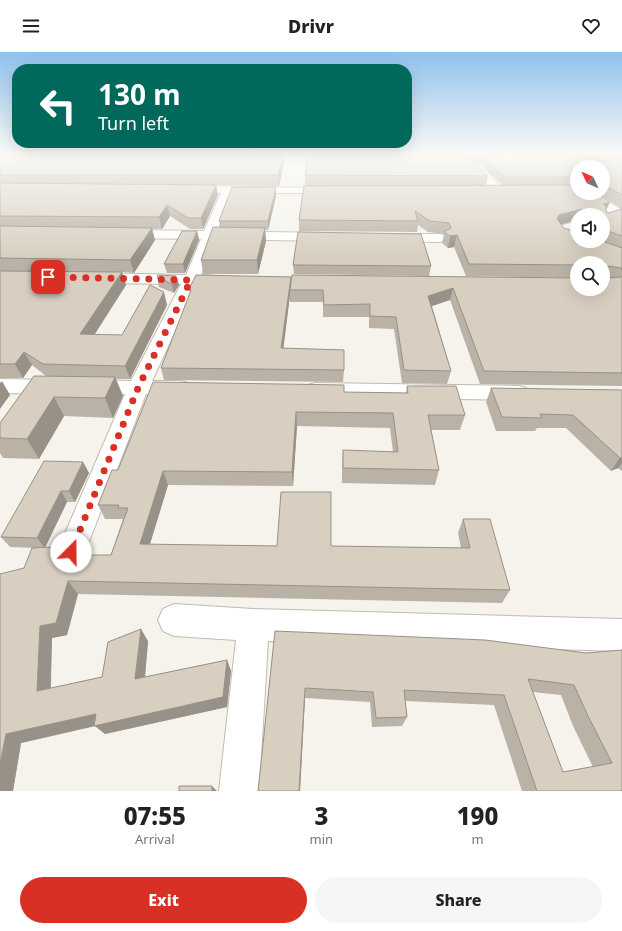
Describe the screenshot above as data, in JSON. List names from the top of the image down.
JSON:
{
  "north": "top left",
  "page": {
    "header": "Drivr",
    "turn": ["130 m", "Turn left"],
    "eta": [
      "07:55",
      "Arrival",
      "3",
      "min",
      "190",
      "m"
    ],
    "buttons": ["Exit", "Share"]
  }
}
